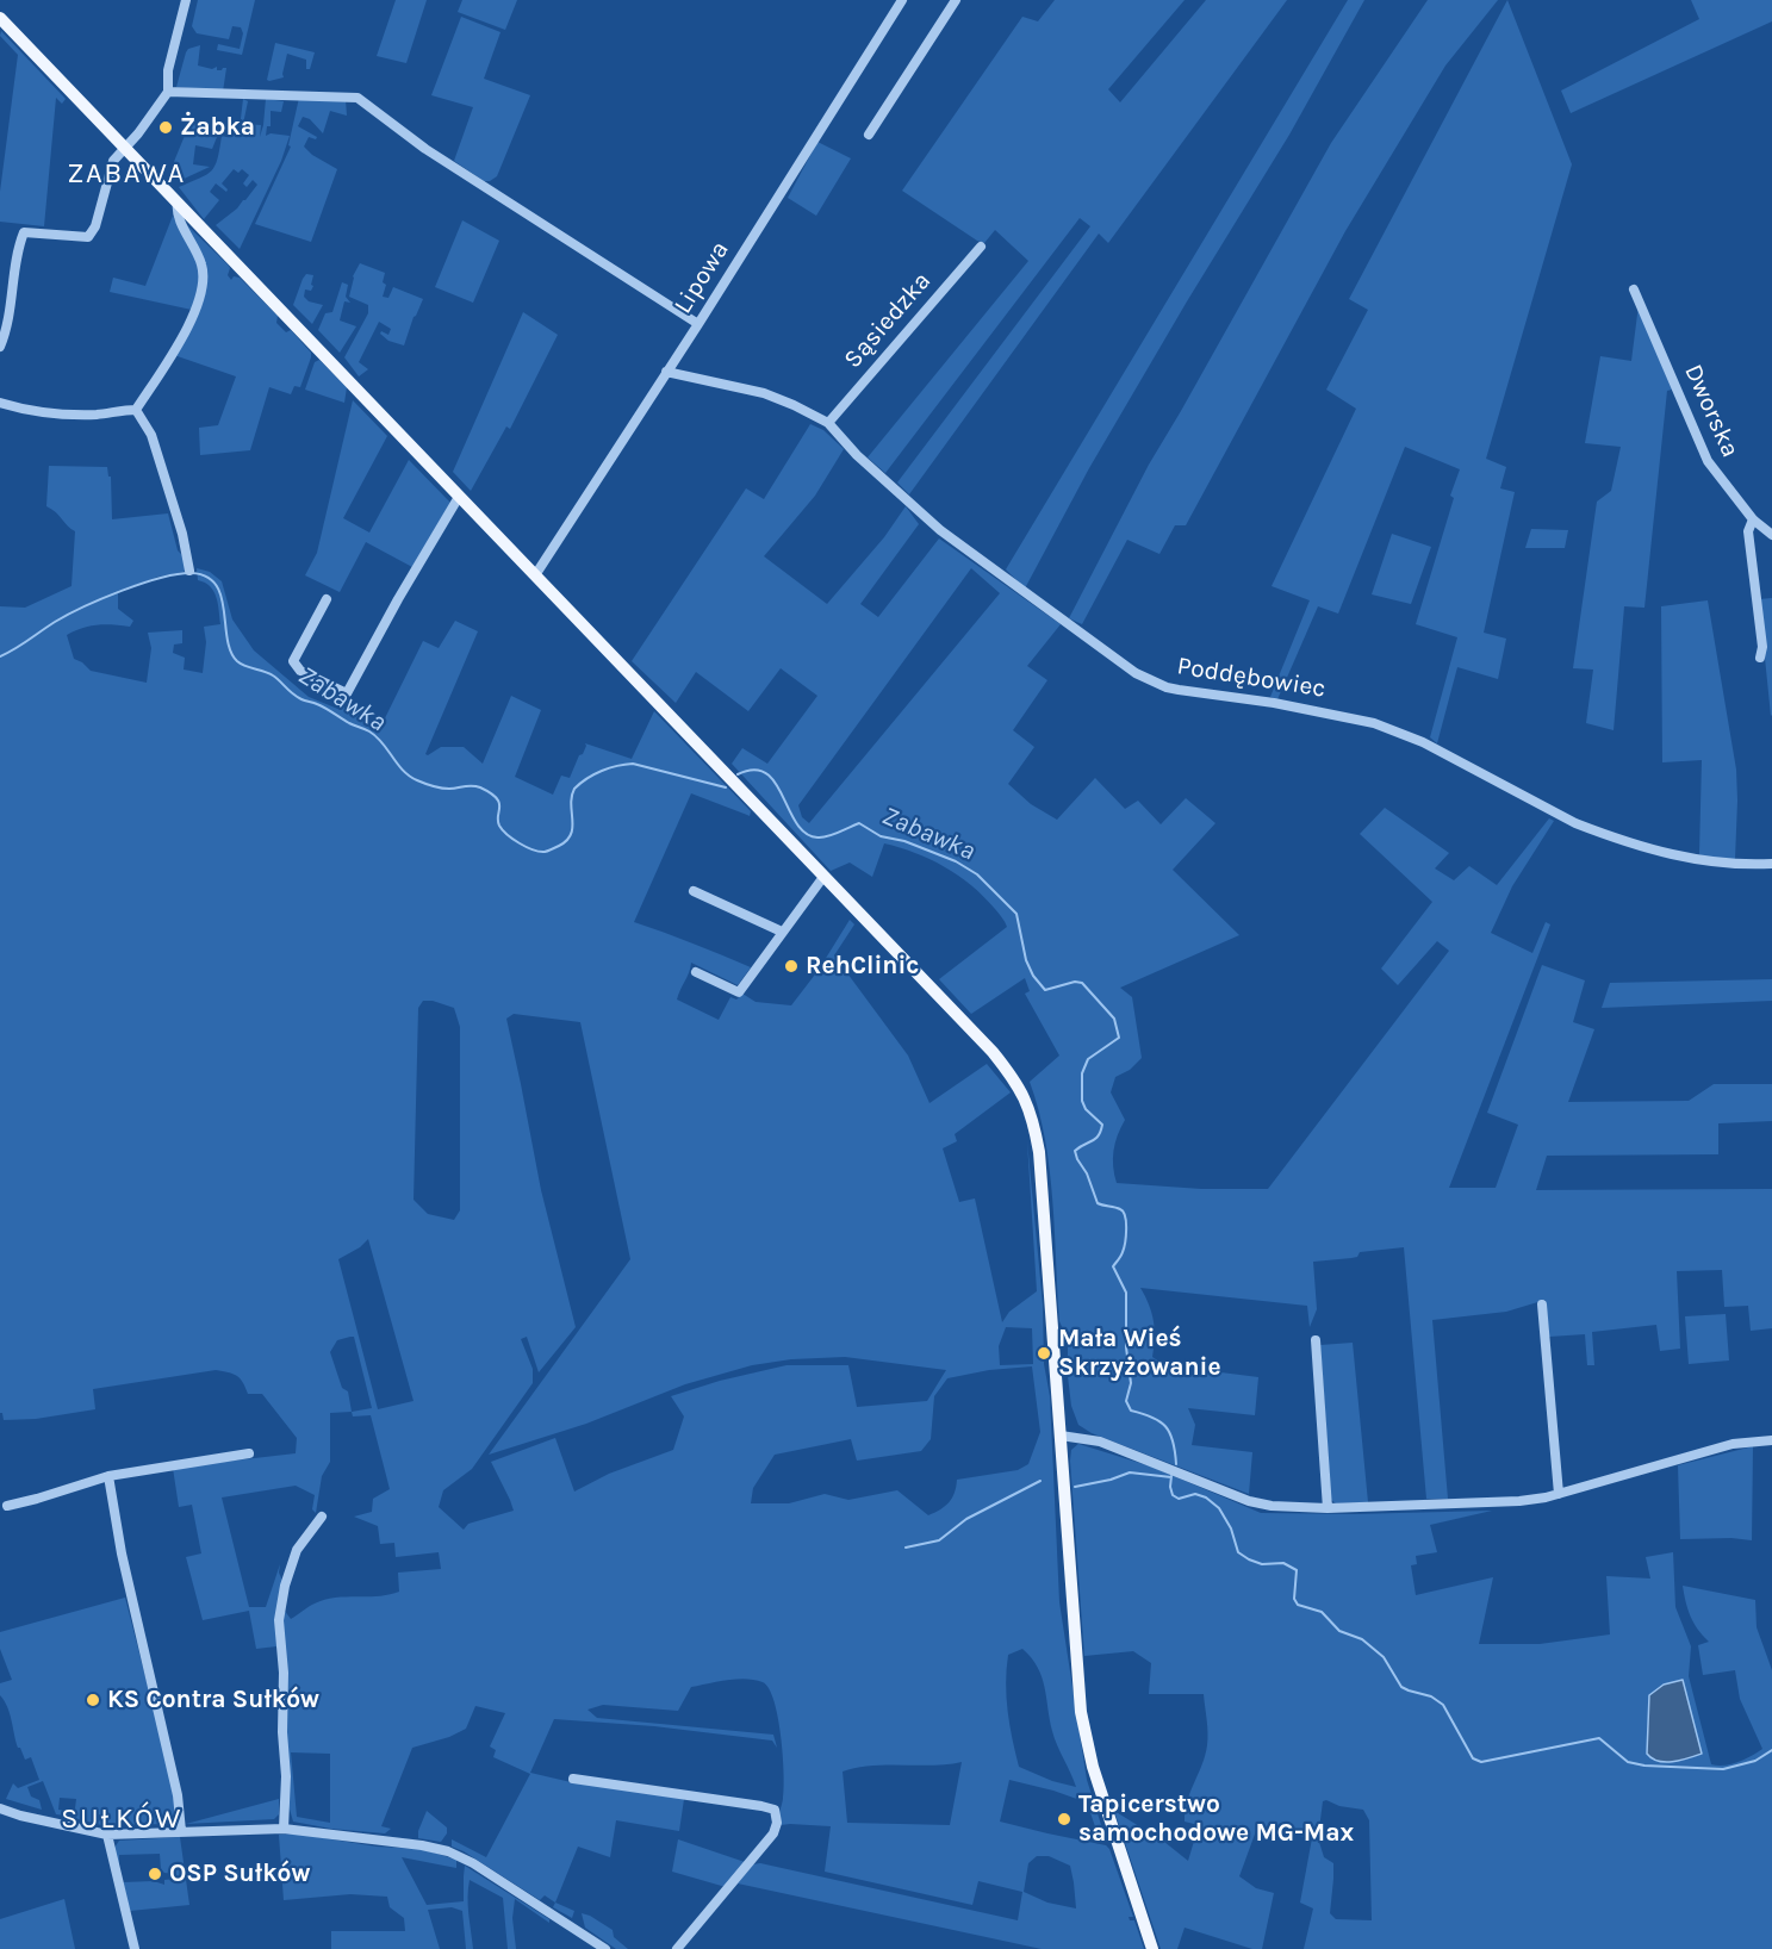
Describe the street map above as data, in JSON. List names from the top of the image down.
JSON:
{
  "streets": {
    "street": [
      "Lipowa",
      "Sąsiedzka",
      "Dworska",
      "Poddębowiec"
    ]
  },
  "crossings": [
    ["Lipowa", "Poddębowiec"],
    ["Sąsiedzka", "Poddębowiec"]
  ],
  "districts": ["ZABAWA", "SUŁKÓW"],
  "water": ["Zabawka"],
  "places": [
    "Żabka",
    "RehClinic",
    "Mała Wieś Skrzyżowanie",
    "KS Contra Sułków",
    "Tapicerstwo samochodowe MG-Max",
    "OSP Sułków"
  ]
}
